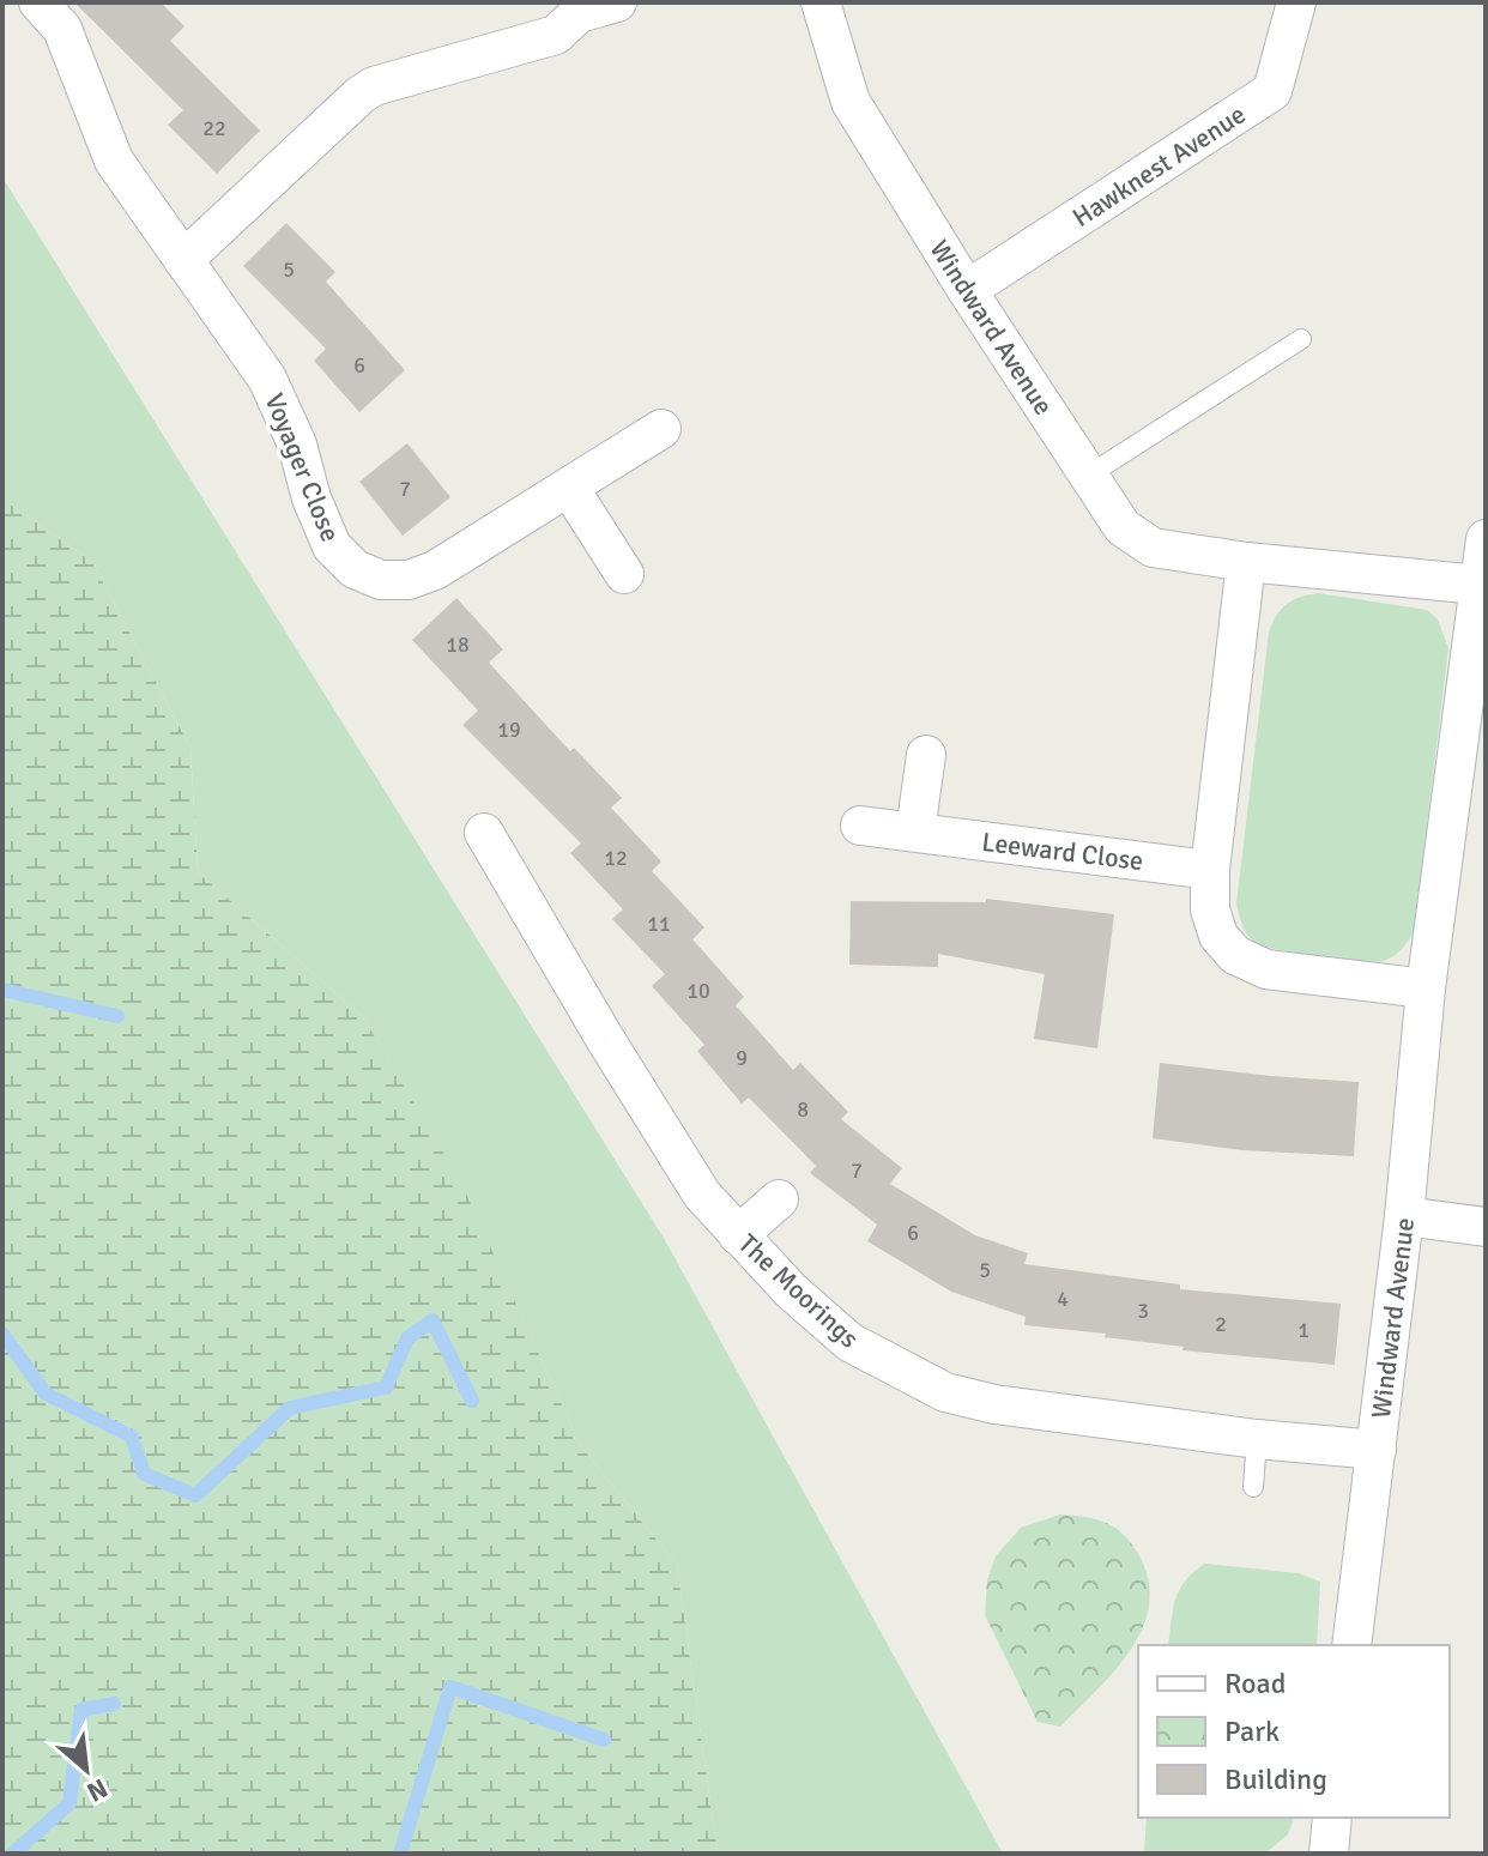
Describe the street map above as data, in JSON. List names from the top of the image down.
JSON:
{
  "streets": {
    "street": [
      "Hawknest Avenue",
      "Windward Avenue",
      "Voyager Close",
      "Leeward Close",
      "The Moorings"
    ]
  },
  "crossings": [
    ["Hawknest Avenue", "Windward Avenue"],
    ["Windward Avenue", "The Moorings"]
  ],
  "house_numbers": [
    "22",
    "5",
    "6",
    "7",
    "18",
    "19",
    "12",
    "11",
    "10",
    "9",
    "8",
    "7",
    "6",
    "5",
    "4",
    "3",
    "2",
    "1"
  ],
  "legend": ["Road", "Park", "Building"],
  "north": "bottom right"
}
